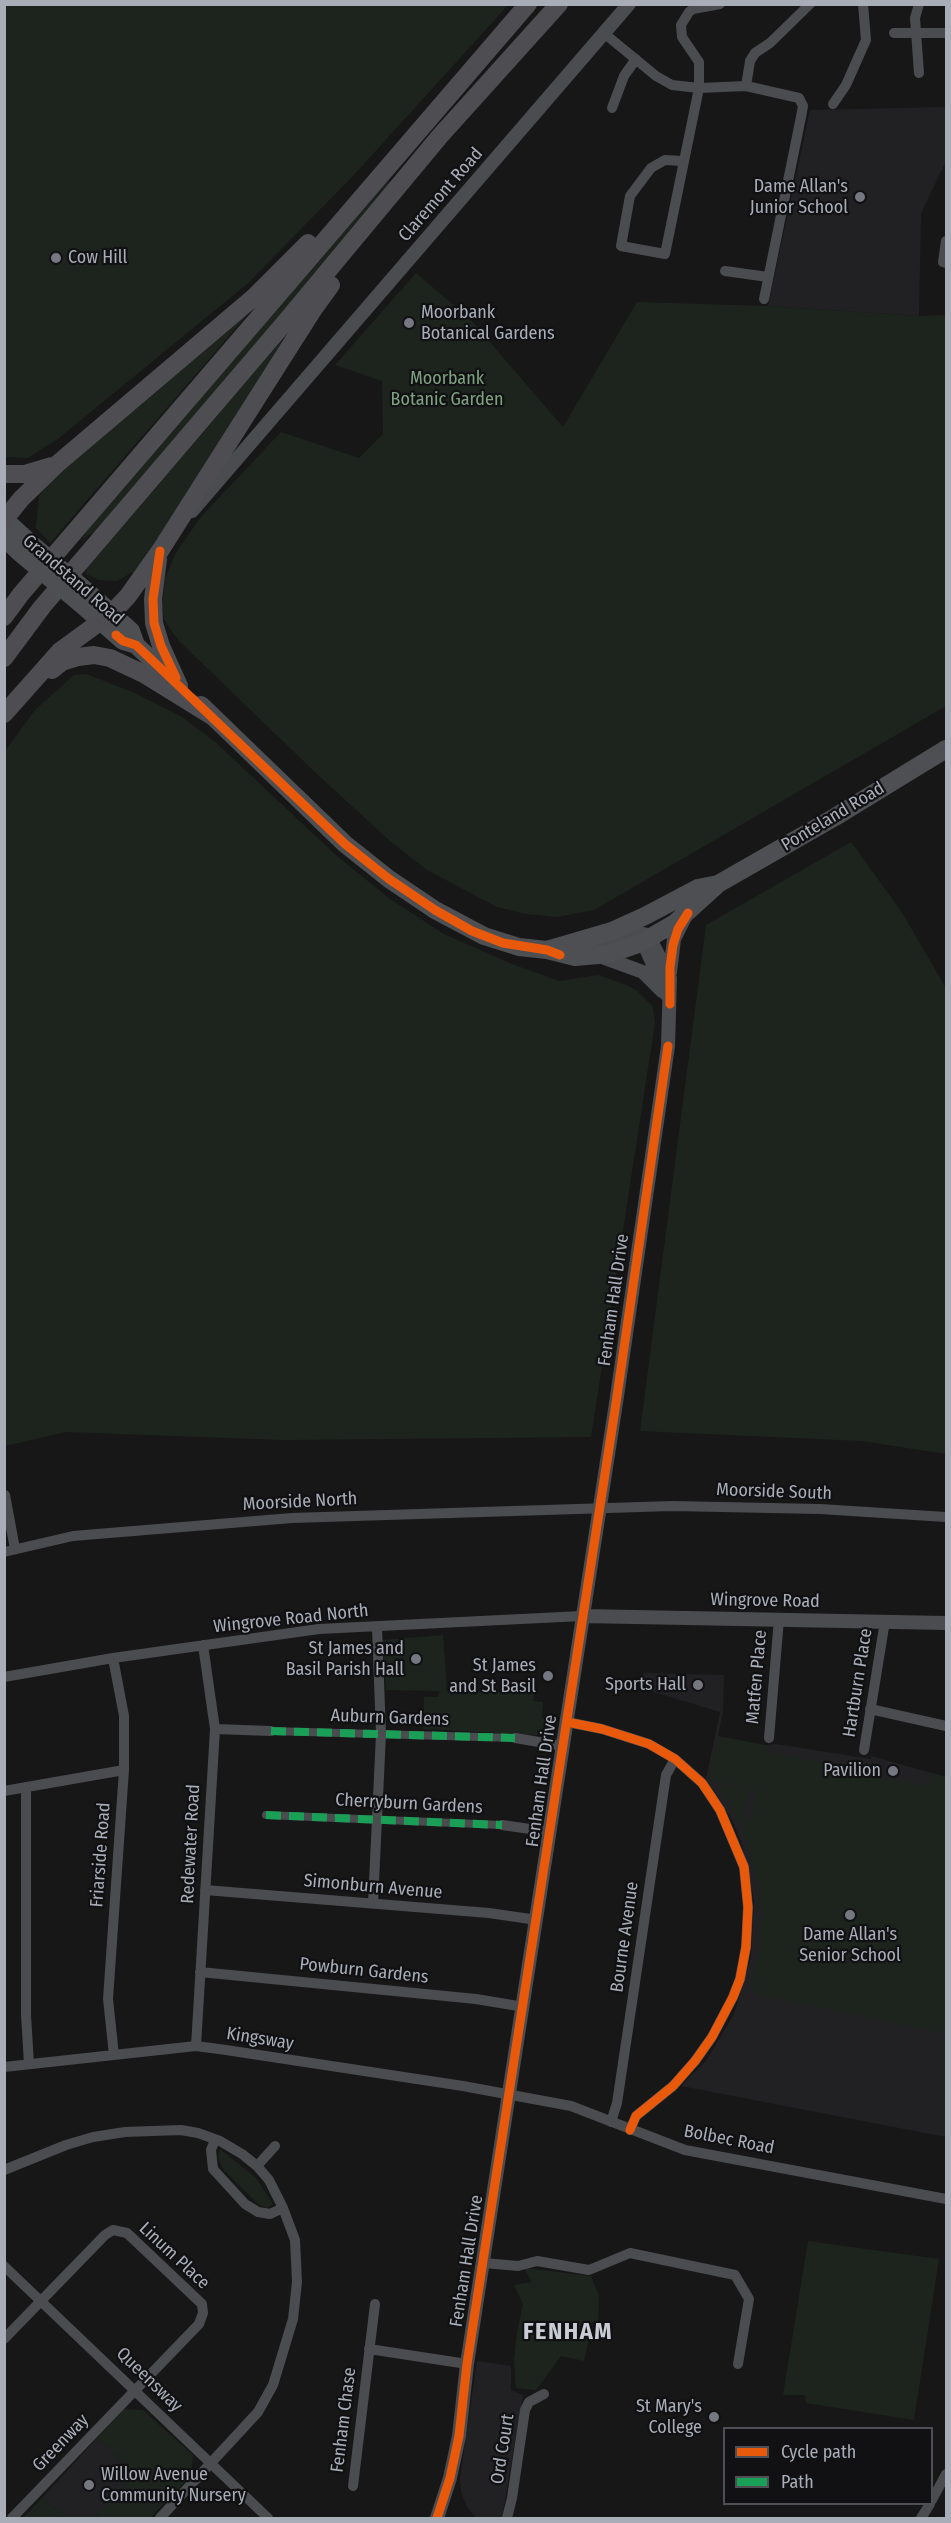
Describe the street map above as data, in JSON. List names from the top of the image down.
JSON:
{
  "streets": {
    "main road": ["Grandstand Road", "Ponteland Road"],
    "street": [
      "Claremont Road",
      "Fenham Hall Drive",
      "Moorside South",
      "Moorside North",
      "Wingrove Road",
      "Wingrove Road North",
      "Matfen Place",
      "Hartburn Place",
      "Auburn Gardens",
      "Cherryburn Gardens",
      "Redewater Road",
      "Friarside Road",
      "Simonburn Avenue",
      "Bourne Avenue",
      "Powburn Gardens",
      "Kingsway",
      "Bolbec Road",
      "Linum Place",
      "Queensway",
      "Fenham Chase",
      "Greenway",
      "Ord Court"
    ]
  },
  "crossings": [
    ["Grandstand Road", "Ponteland Road"],
    ["Ponteland Road", "Fenham Hall Drive"],
    ["Fenham Hall Drive", "Moorside South"],
    ["Fenham Hall Drive", "Moorside North"],
    ["Fenham Hall Drive", "Wingrove Road"],
    ["Fenham Hall Drive", "Wingrove Road North"],
    ["Fenham Hall Drive", "Auburn Gardens"],
    ["Fenham Hall Drive", "Cherryburn Gardens"],
    ["Fenham Hall Drive", "Simonburn Avenue"],
    ["Fenham Hall Drive", "Powburn Gardens"],
    ["Fenham Hall Drive", "Kingsway"],
    ["Fenham Hall Drive", "Bolbec Road"],
    ["Fenham Hall Drive", "Fenham Chase"],
    ["Moorside South", "Moorside North"],
    ["Wingrove Road", "Wingrove Road North"],
    ["Wingrove Road", "Matfen Place"],
    ["Wingrove Road", "Hartburn Place"],
    ["Wingrove Road North", "Redewater Road"],
    ["Wingrove Road North", "Friarside Road"],
    ["Auburn Gardens", "Redewater Road"],
    ["Redewater Road", "Simonburn Avenue"],
    ["Redewater Road", "Powburn Gardens"],
    ["Redewater Road", "Kingsway"],
    ["Friarside Road", "Kingsway"],
    ["Bourne Avenue", "Bolbec Road"],
    ["Kingsway", "Bolbec Road"],
    ["Linum Place", "Queensway"],
    ["Linum Place", "Greenway"],
    ["Queensway", "Greenway"]
  ],
  "districts": ["FENHAM"],
  "parks": ["Moorbank Botanic Garden"],
  "places": [
    "Dame Allan's Junior School",
    "Cow Hill",
    "Moorbank Botanical Gardens",
    "St James and Basil Parish Hall",
    "St James and St Basil",
    "Sports Hall",
    "Pavilion",
    "Dame Allan's Senior School",
    "St Mary's College",
    "Willow Avenue Community Nursery"
  ],
  "legend": ["Cycle path", "Path"]
}
